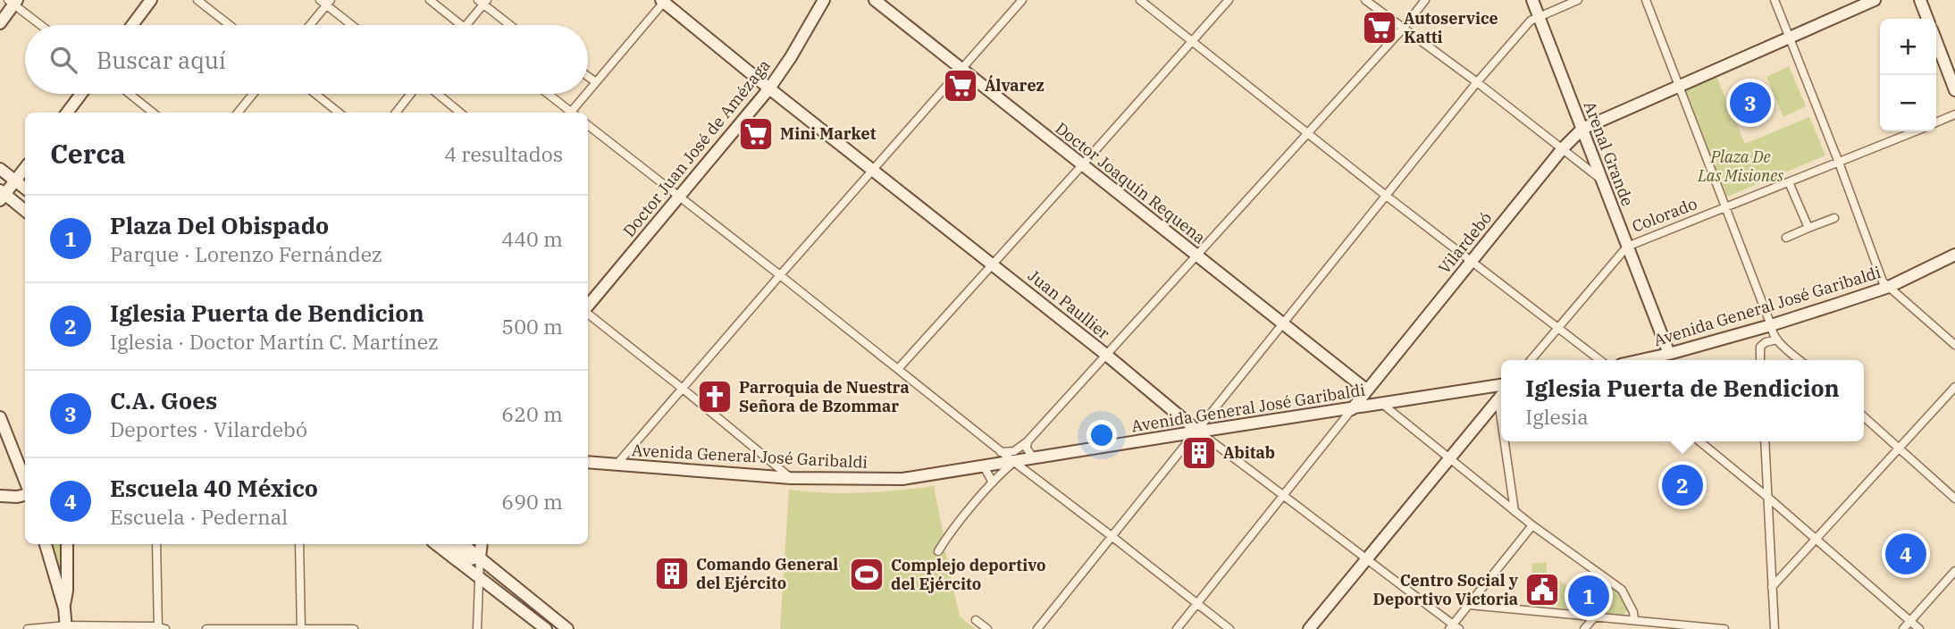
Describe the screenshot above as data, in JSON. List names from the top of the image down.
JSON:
{
  "streets": {
    "street": [
      "Doctor Juan José de Amézaga",
      "Arenal Grande",
      "Doctor Joaquín Requena",
      "Colorado",
      "Vilardebó",
      "Juan Paullier",
      "Avenida General José Garibaldi"
    ]
  },
  "crossings": [
    ["Doctor Juan José de Amézaga", "Juan Paullier"],
    ["Arenal Grande", "Colorado"],
    ["Arenal Grande", "Vilardebó"],
    ["Arenal Grande", "Avenida General José Garibaldi"],
    ["Doctor Joaquín Requena", "Vilardebó"],
    ["Vilardebó", "Juan Paullier"],
    ["Vilardebó", "Avenida General José Garibaldi"],
    ["Juan Paullier", "Avenida General José Garibaldi"]
  ],
  "parks": ["Plaza De Las Misiones"],
  "places": {
    "supermarket": ["Autoservice Katti", "Álvarez", "Mini Market"],
    "church": ["Parroquia de Nuestra Señora de Bzommar"],
    "building": ["Abitab", "Comando General del Ejército"],
    "sports": ["Complejo deportivo del Ejército"],
    "public building": ["Centro Social y Deportivo Victoria"]
  },
  "page": {
    "map_buttons": ["+", "−"],
    "search": "Buscar aquí",
    "pins": [
      "3",
      "2",
      "4",
      "1"
    ],
    "heading": ["Cerca", "4 resultados"],
    "list": [
      {
        "mark": "1",
        "name": "Plaza Del Obispado",
        "note": "Parque · Lorenzo Fernández",
        "value": "440 m"
      },
      {
        "mark": "2",
        "name": "Iglesia Puerta de Bendicion",
        "note": "Iglesia · Doctor Martín C. Martínez",
        "value": "500 m"
      },
      {
        "mark": "3",
        "name": "C.A. Goes",
        "note": "Deportes · Vilardebó",
        "value": "620 m"
      },
      {
        "mark": "4",
        "name": "Escuela 40 México",
        "note": "Escuela · Pedernal",
        "value": "690 m"
      }
    ],
    "popup": ["Iglesia Puerta de Bendicion", "Iglesia"]
  }
}
